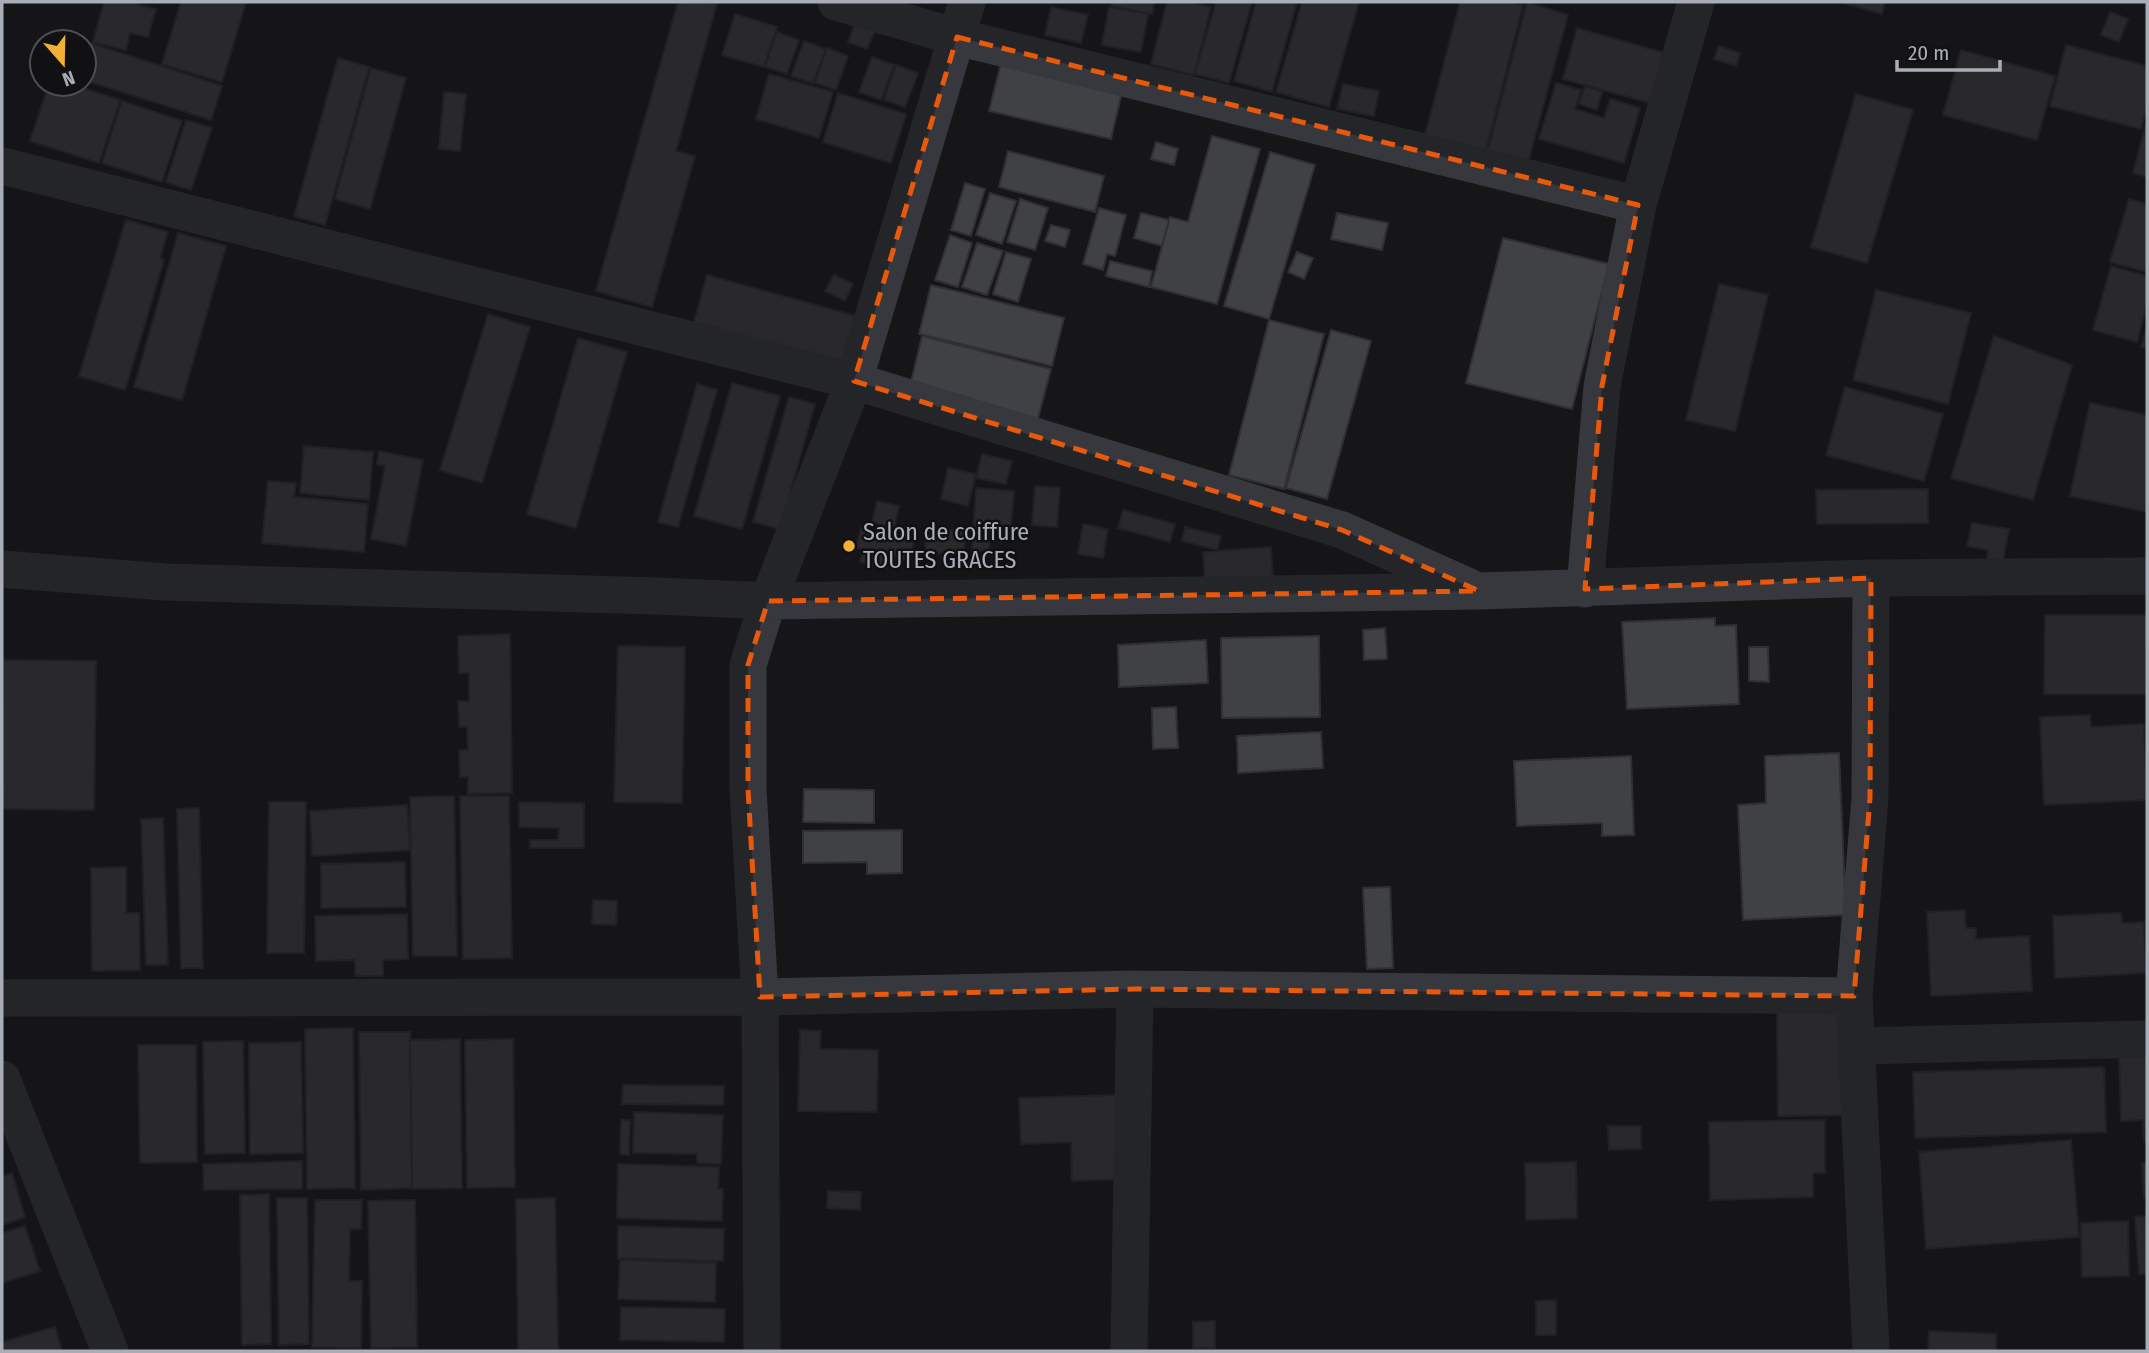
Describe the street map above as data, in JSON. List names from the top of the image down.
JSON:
{
  "places": ["Salon de coiffure TOUTES GRACES"],
  "scale_bar": "20 m",
  "north": "bottom"
}
